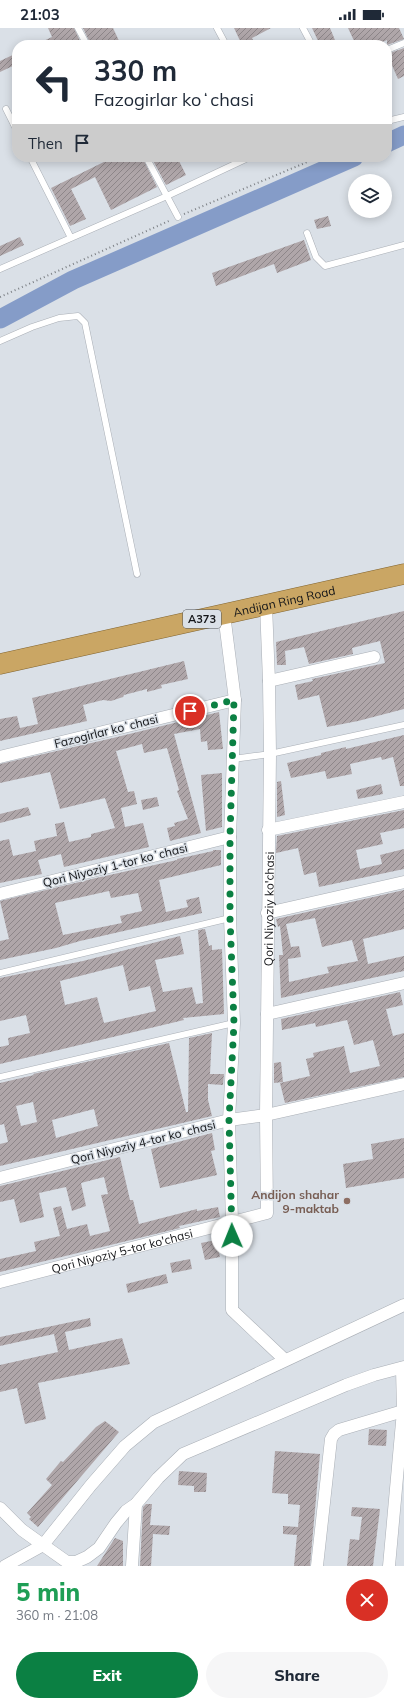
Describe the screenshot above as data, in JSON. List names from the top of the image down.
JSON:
{
  "streets": {
    "highway": ["Andijan Ring Road", "A373"],
    "street": [
      "Fazogirlar koʻchasi",
      "Qori Niyoziy 1-tor koʻchasi",
      "Qori Niyoziy ko'chasi",
      "Qori Niyoziy 4-tor koʻchasi",
      "Qori Niyoziy 5-tor ko'chasi"
    ]
  },
  "crossings": [
    ["Andijan Ring Road", "Qori Niyoziy ko'chasi"],
    ["Qori Niyoziy ko'chasi", "Qori Niyoziy 4-tor koʻchasi"],
    ["Qori Niyoziy ko'chasi", "Qori Niyoziy 5-tor ko'chasi"]
  ],
  "places": ["Andijon shahar 9-maktab"],
  "page": {
    "status": "21:03",
    "turn": ["330 m", "Fazogirlar koʻchasi"],
    "then": "Then",
    "heading": ["5 min", "360 m · 21:08"],
    "buttons": ["Exit", "Share"]
  }
}
